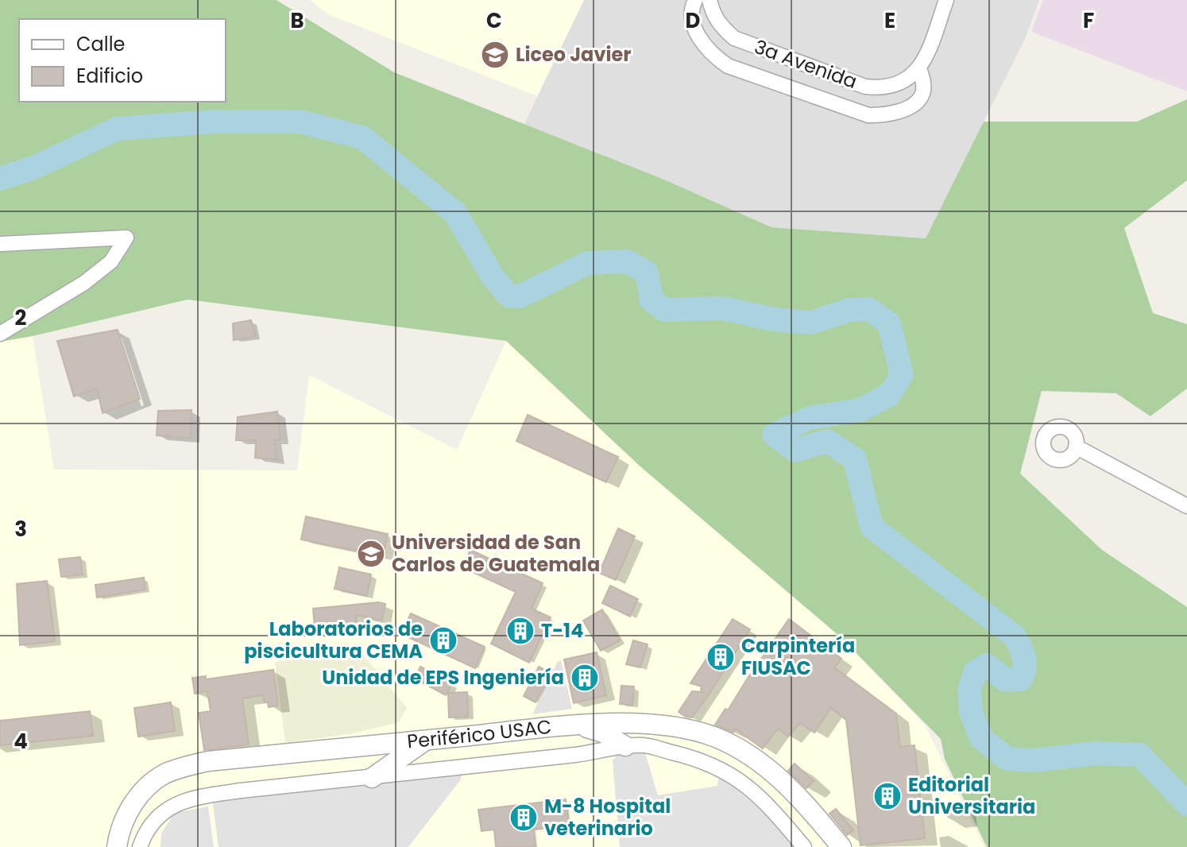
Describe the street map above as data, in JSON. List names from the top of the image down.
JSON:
{
  "streets": {
    "street": ["3a Avenida", "Periférico USAC"]
  },
  "places": {
    "school or university": ["Liceo Javier", "Universidad de San Carlos de Guatemala"],
    "building": [
      "T-14",
      "Laboratorios de piscicultura CEMA",
      "Carpintería FIUSAC",
      "Unidad de EPS Ingeniería",
      "Editorial Universitaria",
      "M-8 Hospital veterinario"
    ]
  },
  "legend": ["Calle", "Edificio"],
  "grid": {
    "columns": [
      "B",
      "C",
      "D",
      "E",
      "F"
    ],
    "rows": ["2", "3", "4"]
  }
}
